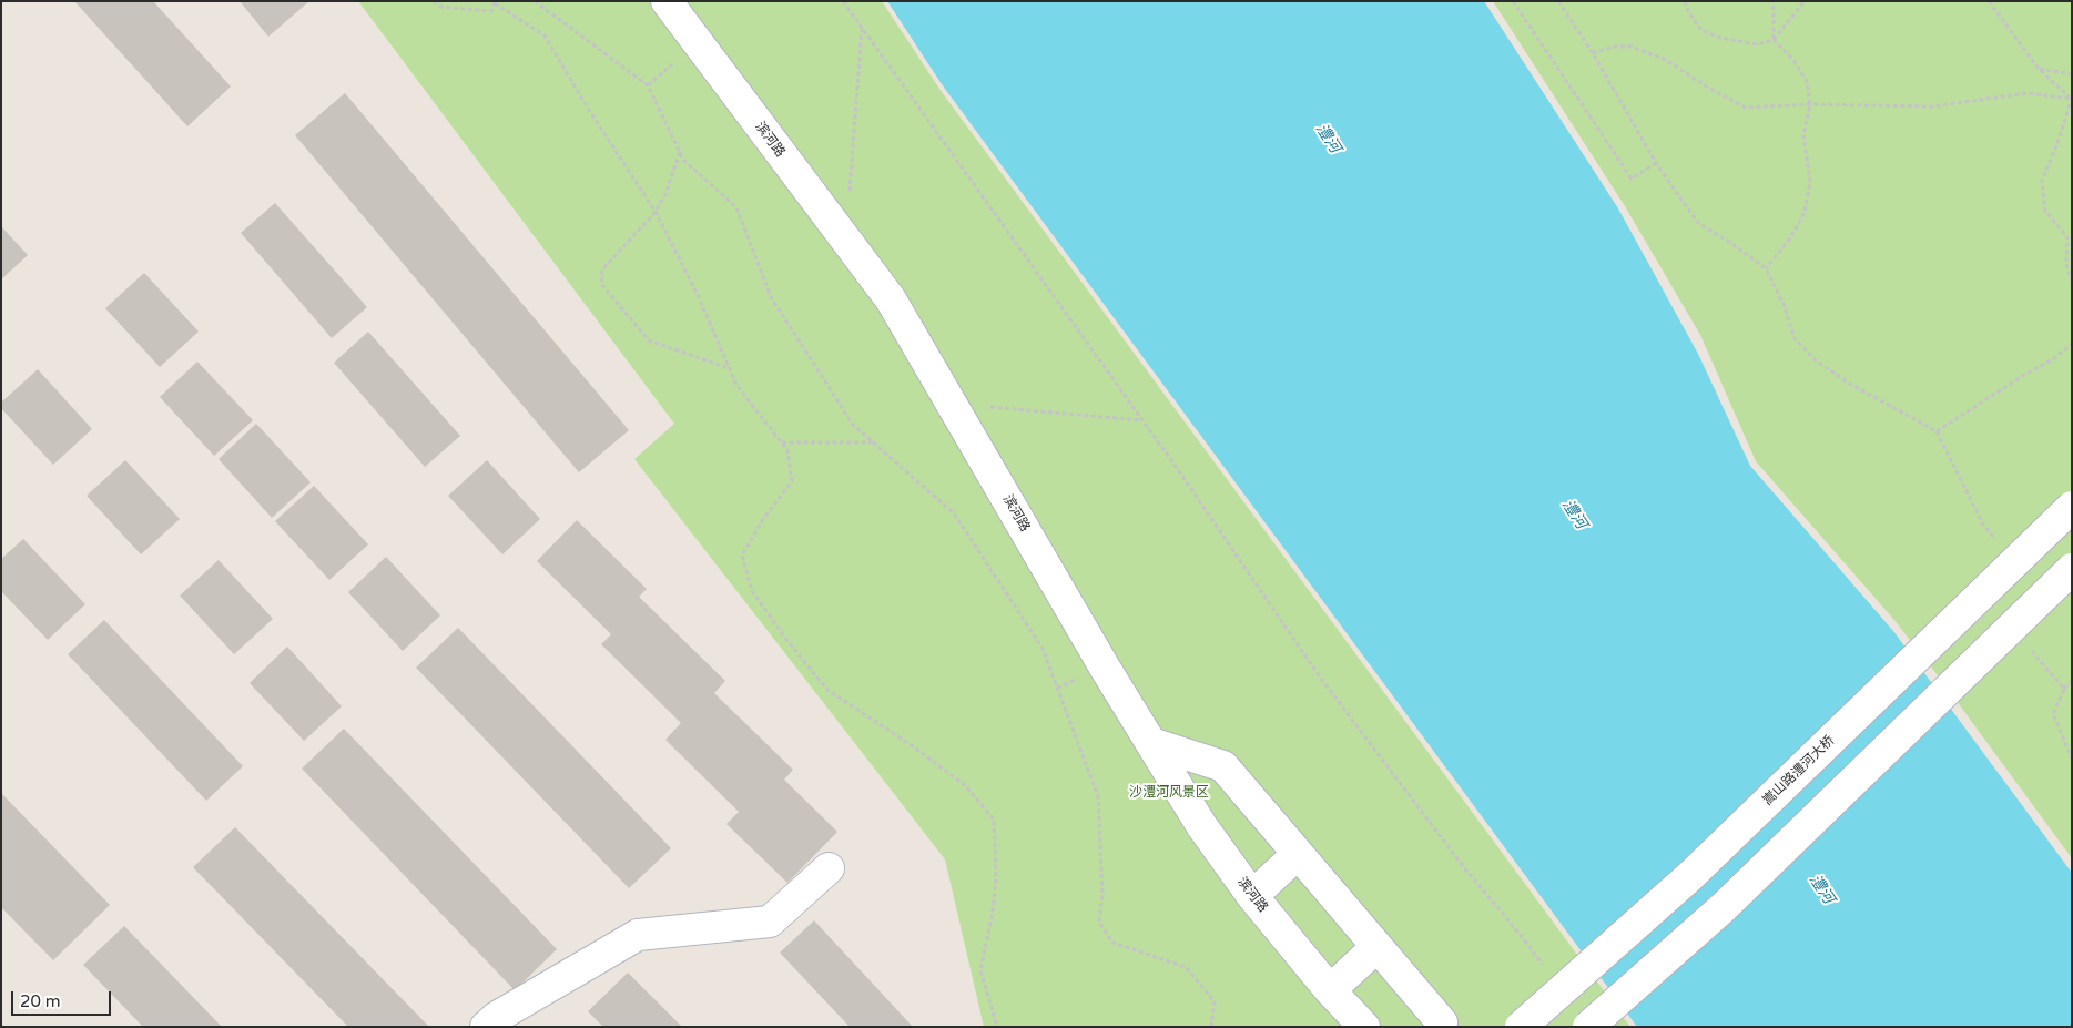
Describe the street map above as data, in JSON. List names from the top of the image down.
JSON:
{
  "streets": {
    "street": ["滨河路", "嵩山路澧河大桥"]
  },
  "water": ["澧河"],
  "parks": ["沙澧河风景区"],
  "scale_bar": "20 m"
}
